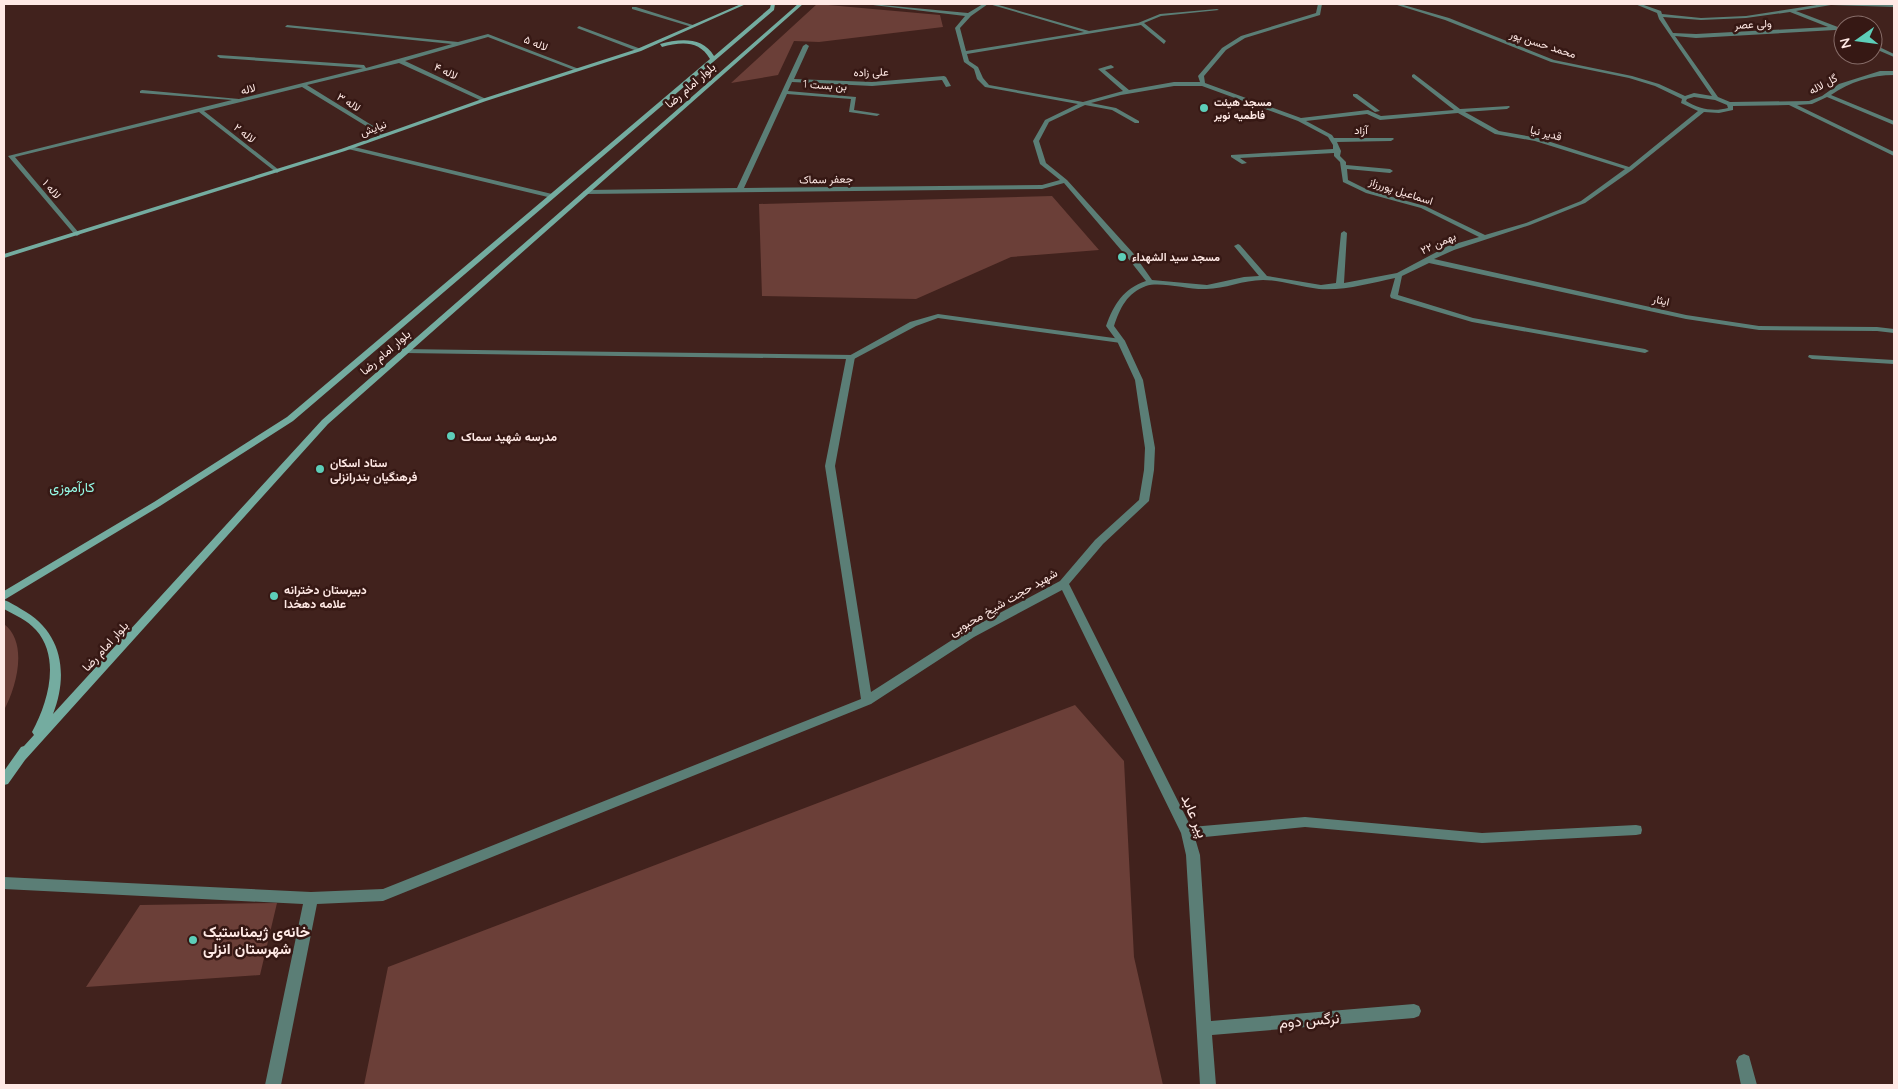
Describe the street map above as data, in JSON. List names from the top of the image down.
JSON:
{
  "streets": {
    "main road": ["بلوار امام رضا", "نیایش"],
    "street": [
      "ولی عصر",
      "لاله ۵",
      "محمد حسن پور",
      "لاله ۴",
      "علی زاده",
      "گل لاله",
      "بن بست 1",
      "لاله",
      "لاله ۳",
      "آزاد",
      "لاله ۲",
      "قدیر نیا",
      "جعفر سماک",
      "لاله ۱",
      "اسماعیل پوررزاز",
      "۲۲ بهمن",
      "ایثار",
      "شهید حجت شیخ محبوبی",
      "پیر عابد",
      "نرگس دوم"
    ]
  },
  "crossings": [
    ["لاله ۵", "لاله"],
    ["لاله ۵", "نیایش"],
    ["محمد حسن پور", "۲۲ بهمن"],
    ["لاله ۴", "لاله"],
    ["لاله ۴", "نیایش"],
    ["بلوار امام رضا", "جعفر سماک"],
    ["لاله", "لاله ۳"],
    ["لاله", "لاله ۲"],
    ["لاله", "لاله ۱"],
    ["لاله ۳", "نیایش"],
    ["نیایش", "لاله ۲"],
    ["نیایش", "لاله ۱"],
    ["آزاد", "اسماعیل پوررزاز"],
    ["قدیر نیا", "۲۲ بهمن"],
    ["اسماعیل پوررزاز", "۲۲ بهمن"],
    ["۲۲ بهمن", "ایثار"],
    ["۲۲ بهمن", "شهید حجت شیخ محبوبی"],
    ["شهید حجت شیخ محبوبی", "پیر عابد"],
    ["پیر عابد", "نرگس دوم"]
  ],
  "districts": ["کارآموزی"],
  "places": [
    "مسجد هیئت فاطمیه نویر",
    "مسجد سید الشهداء",
    "مدرسه شهید سماک",
    "ستاد اسکان فرهنگیان بندرانزلی",
    "دبیرستان دخترانه علامه دهخدا",
    "خانه‌ی ژیمناستیک شهرستان انزلی"
  ],
  "north": "left"
}
